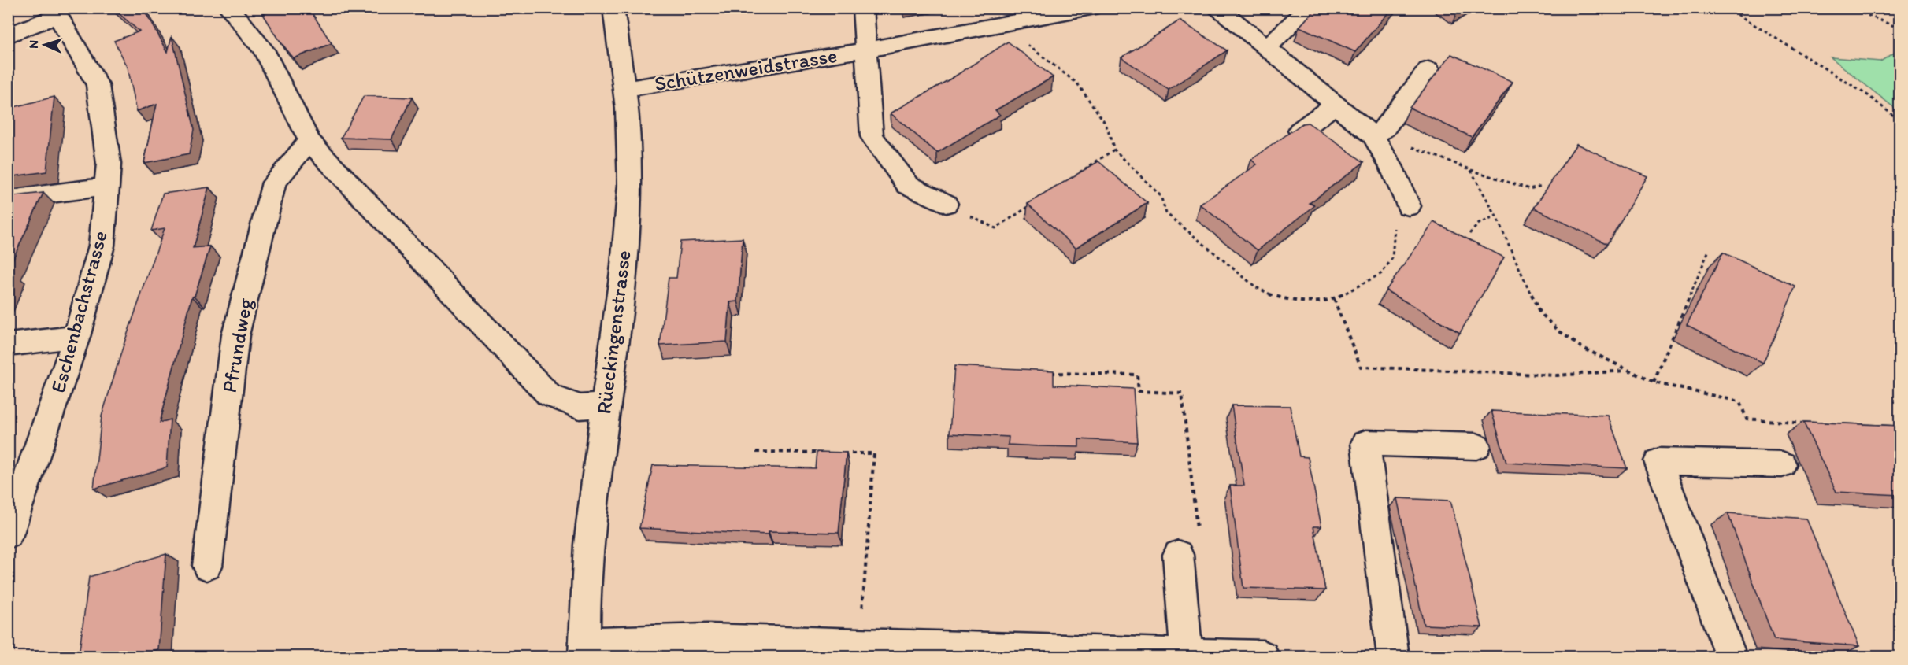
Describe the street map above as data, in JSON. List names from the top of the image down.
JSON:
{
  "streets": {
    "street": [
      "Schützenweidstrasse",
      "Eschenbachstrasse",
      "Rüeckingenstrasse",
      "Pfrundweg"
    ]
  },
  "crossings": [
    ["Schützenweidstrasse", "Rüeckingenstrasse"]
  ],
  "north": "left"
}
